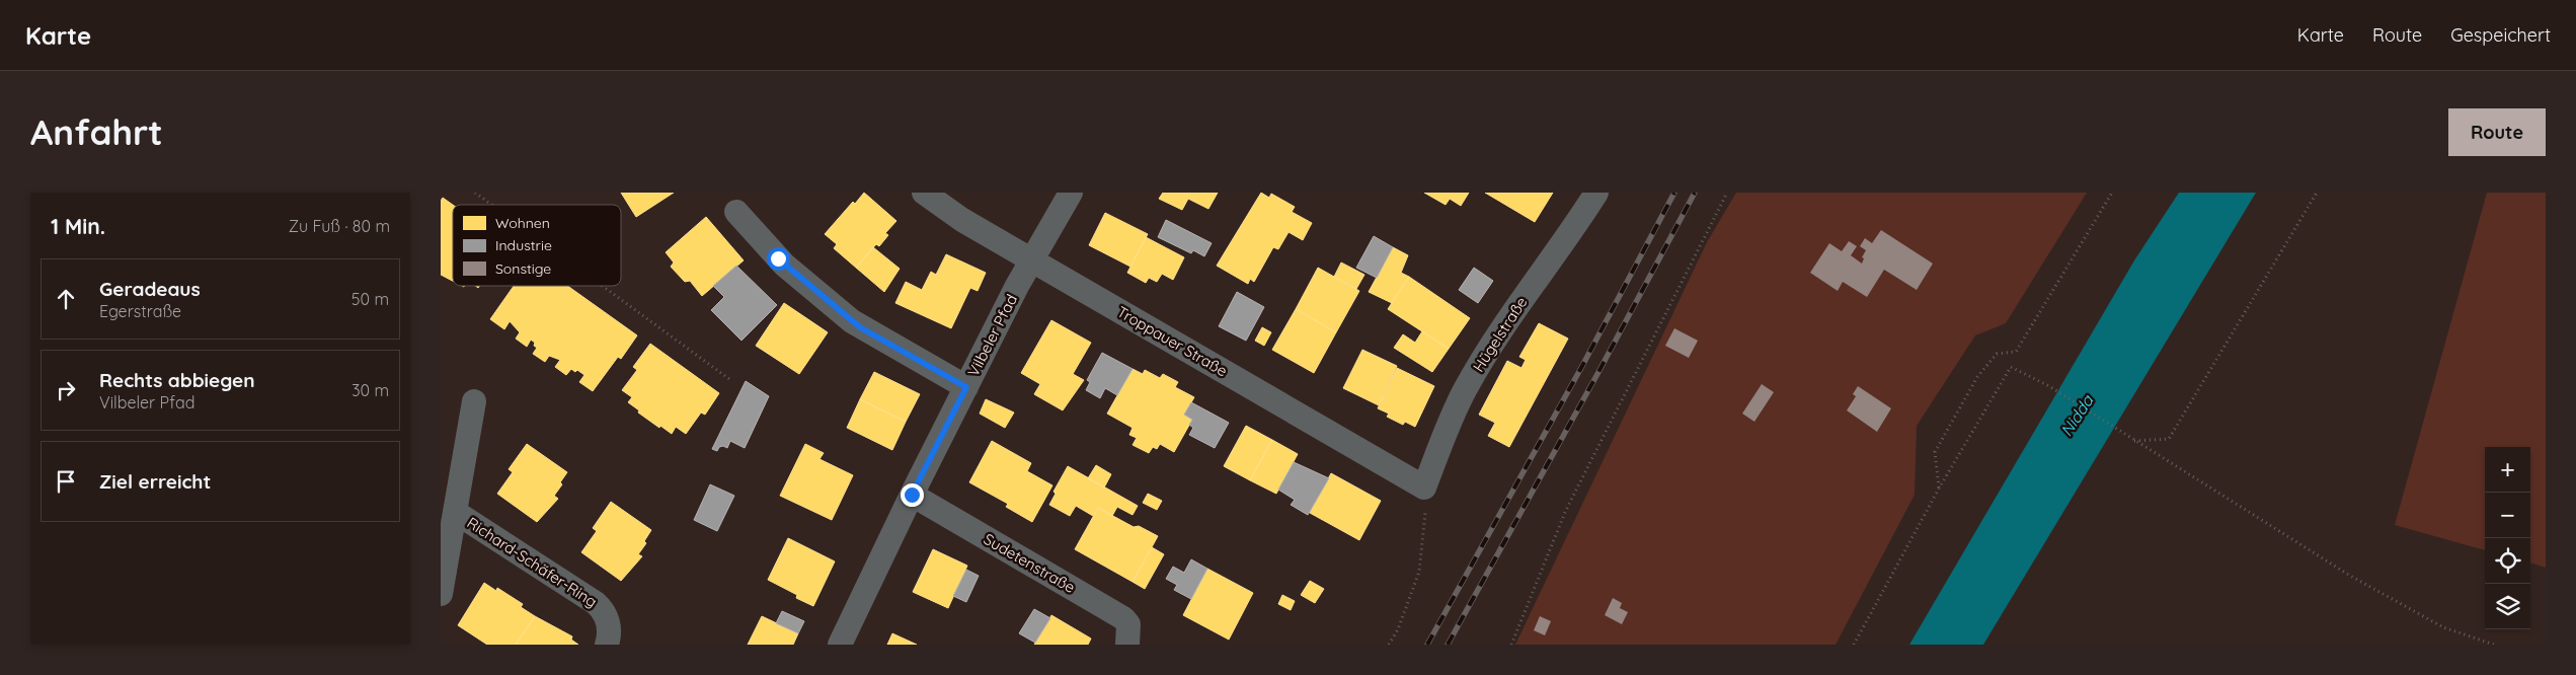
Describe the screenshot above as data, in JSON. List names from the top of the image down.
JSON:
{
  "streets": {
    "street": [
      "Hügelstraße",
      "Vilbeler Pfad",
      "Troppauer Straße",
      "Richard-Schäfer-Ring",
      "Sudetenstraße"
    ]
  },
  "crossings": [
    ["Hügelstraße", "Troppauer Straße"],
    ["Vilbeler Pfad", "Troppauer Straße"],
    ["Vilbeler Pfad", "Sudetenstraße"]
  ],
  "water": ["Nidda"],
  "legend": ["Wohnen", "Industrie", "Sonstige"],
  "page": {
    "header": "Karte",
    "nav": ["Karte", "Route", "Gespeichert"],
    "buttons": "Route",
    "title": "Anfahrt",
    "heading": ["1 Min.", "Zu Fuß · 80 m"],
    "list": [
      ["Geradeaus", "Egerstraße", "50 m"],
      ["Rechts abbiegen", "Vilbeler Pfad", "30 m"],
      "Ziel erreicht"
    ],
    "map_buttons": ["+", "−"]
  }
}
